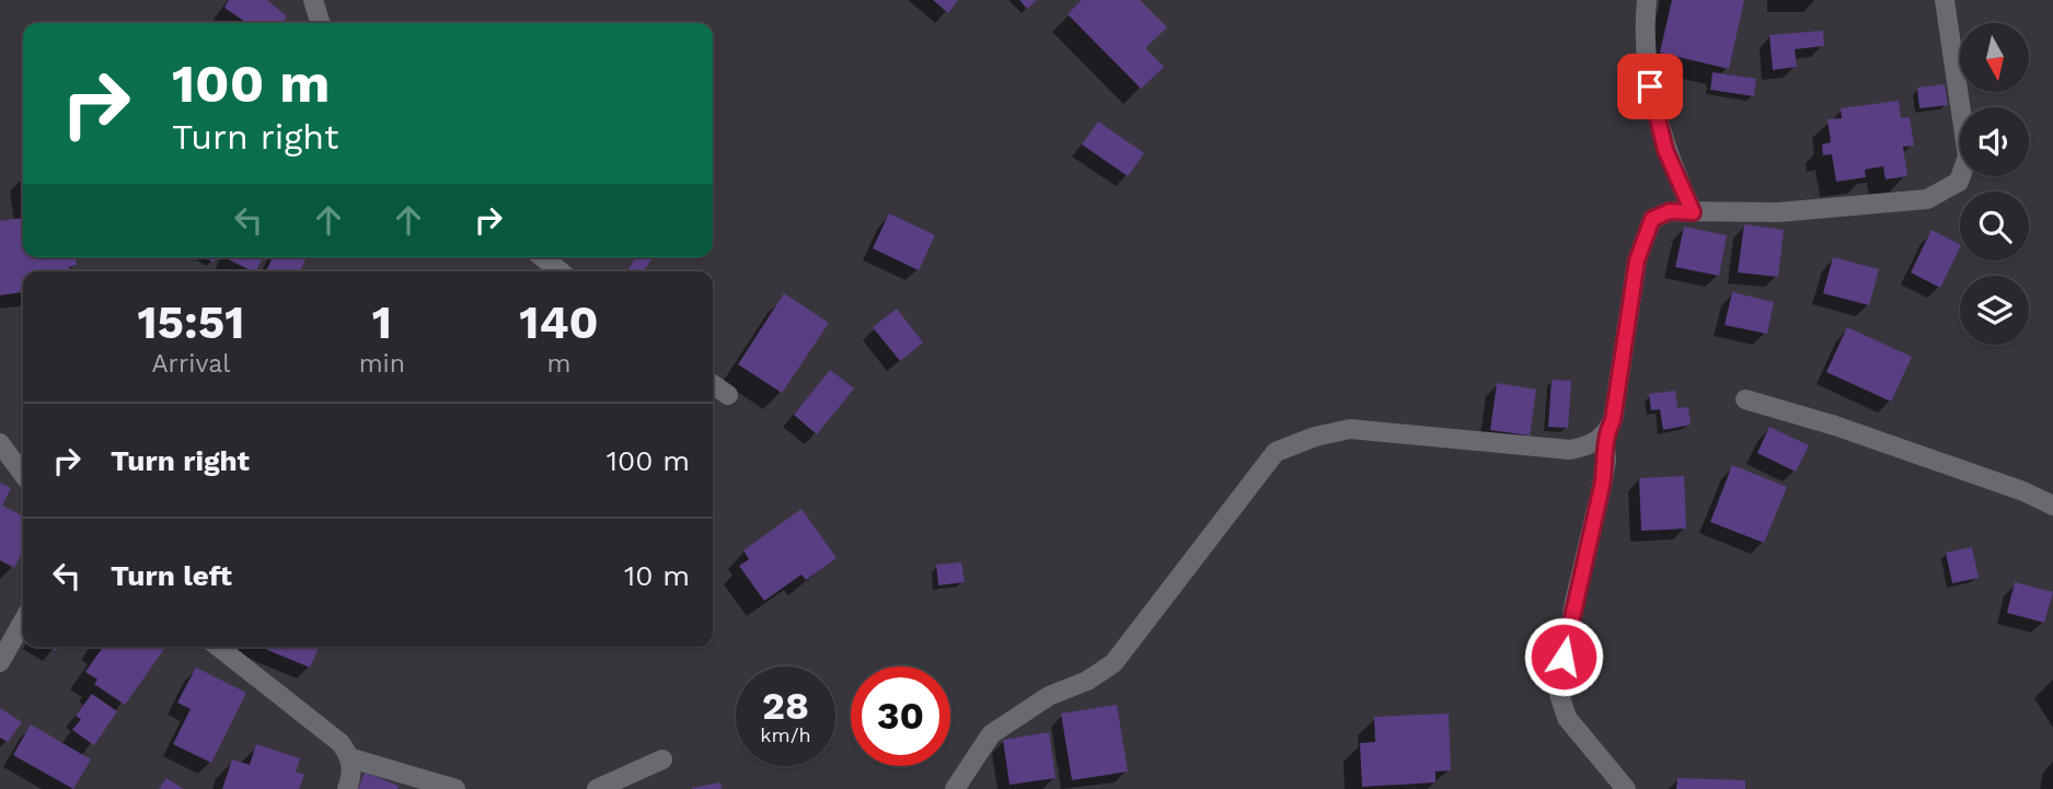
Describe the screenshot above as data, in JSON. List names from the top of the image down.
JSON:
{
  "north": "bottom",
  "page": {
    "turn": ["100 m", "Turn right"],
    "eta": [
      "15:51",
      "Arrival",
      "1",
      "min",
      "140",
      "m"
    ],
    "list": [
      {
        "name": "Turn right",
        "value": "100 m"
      },
      {
        "name": "Turn left",
        "value": "10 m"
      }
    ],
    "speed": "28 km/h",
    "limit": "30"
  }
}
